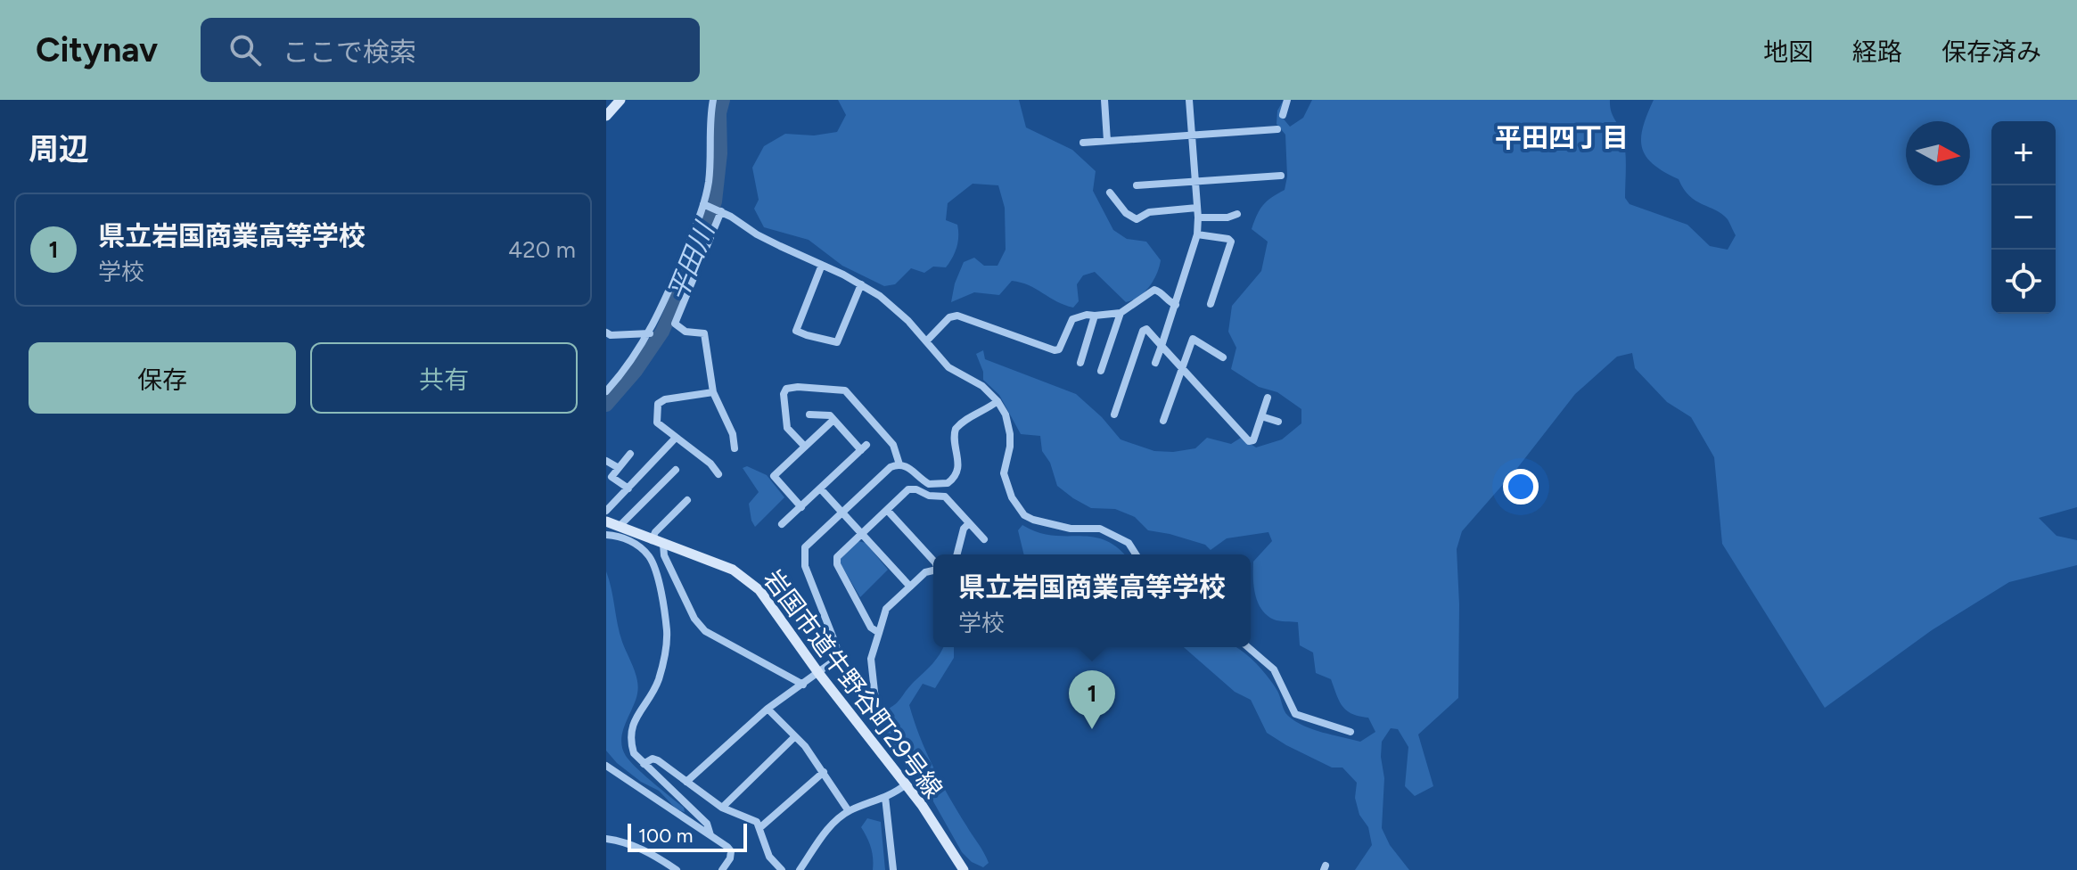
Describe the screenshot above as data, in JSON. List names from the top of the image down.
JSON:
{
  "streets": {
    "street": ["岩国市道牛野谷町29号線"]
  },
  "districts": ["平田四丁目"],
  "water": ["平田川"],
  "scale_bar": "100 m",
  "north": "right",
  "page": {
    "header": "Citynav",
    "search": "ここで検索",
    "nav": ["地図", "経路", "保存済み"],
    "heading": "周辺",
    "map_buttons": ["+", "−"],
    "list": [
      {
        "mark": "1",
        "name": "県立岩国商業高等学校",
        "note": "学校",
        "value": "420 m"
      }
    ],
    "buttons": ["保存", "共有"],
    "popup": ["県立岩国商業高等学校", "学校"],
    "pins": "1",
    "scale": "100 m"
  }
}
